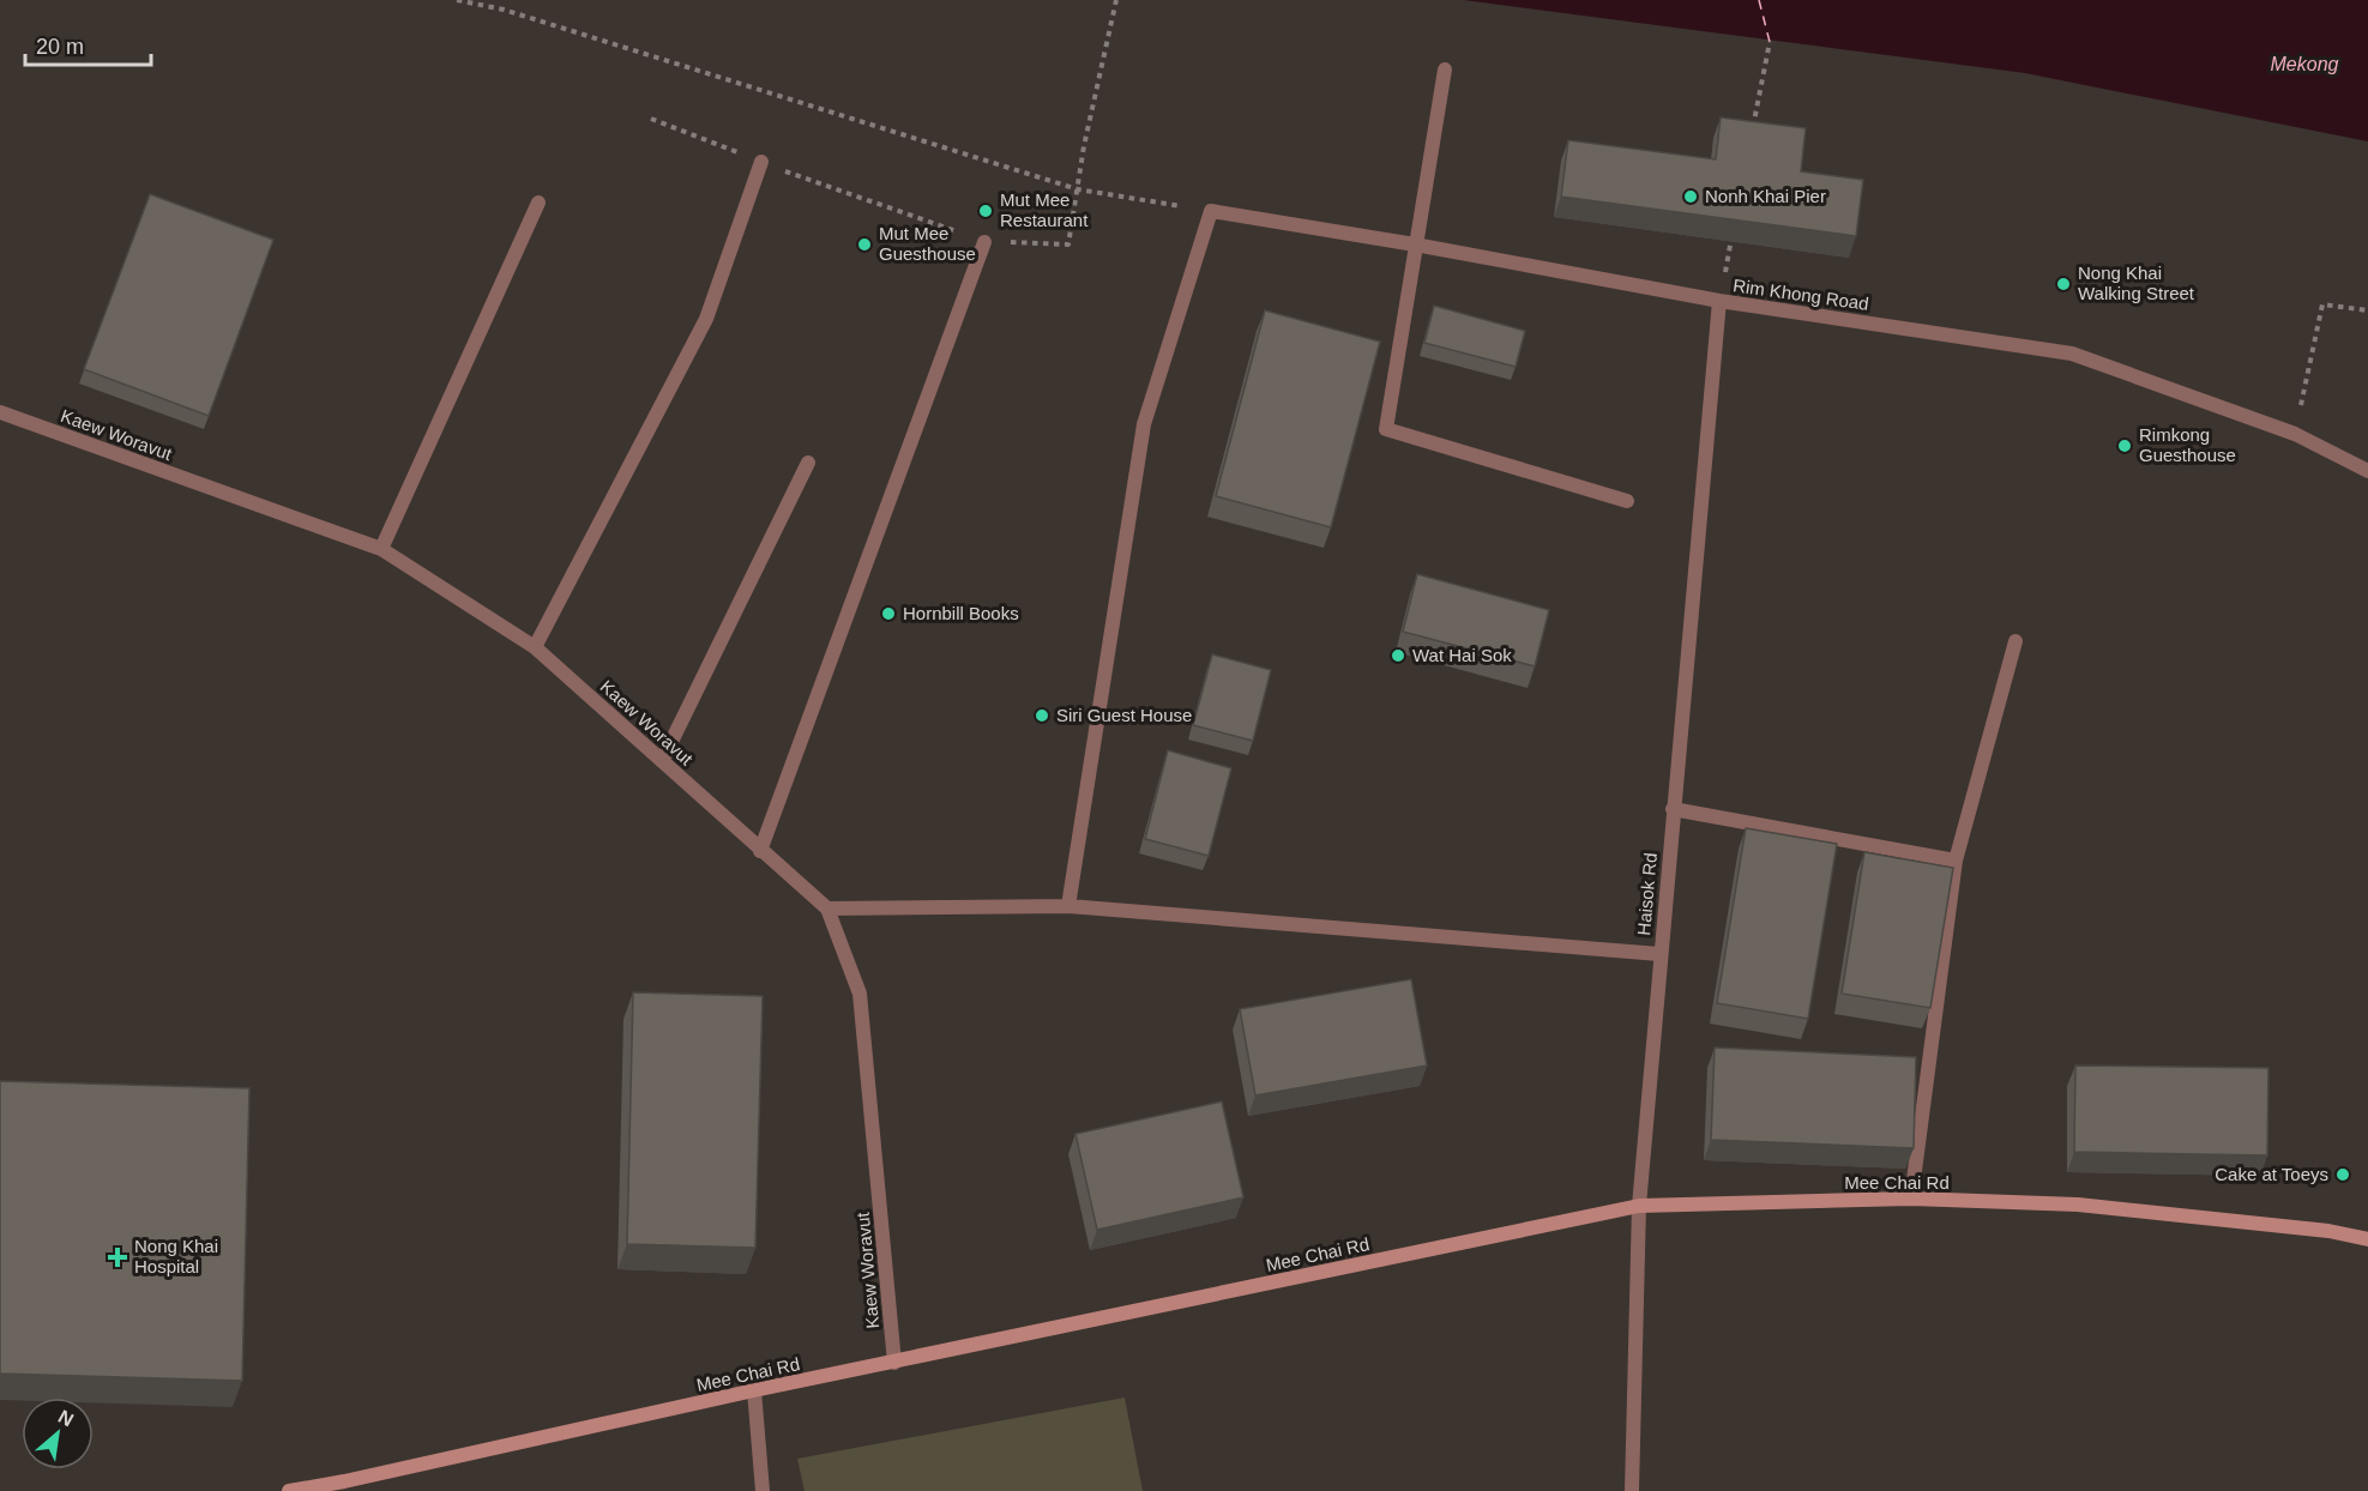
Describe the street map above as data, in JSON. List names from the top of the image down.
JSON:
{
  "streets": {
    "street": [
      "Rim Khong Road",
      "Kaew Woravut",
      "Haisok Rd",
      "Mee Chai Rd"
    ]
  },
  "crossings": [
    ["Rim Khong Road", "Haisok Rd"],
    ["Kaew Woravut", "Mee Chai Rd"],
    ["Haisok Rd", "Mee Chai Rd"]
  ],
  "water": ["Mekong"],
  "places": {
    "other": [
      "Nonh Khai Pier",
      "Mut Mee Restaurant",
      "Mut Mee Guesthouse",
      "Nong Khai Walking Street",
      "Rimkong Guesthouse",
      "Hornbill Books",
      "Wat Hai Sok",
      "Siri Guest House",
      "Cake at Toeys"
    ],
    "health": ["Nong Khai Hospital"]
  },
  "scale_bar": "20 m",
  "north": "top right"
}
